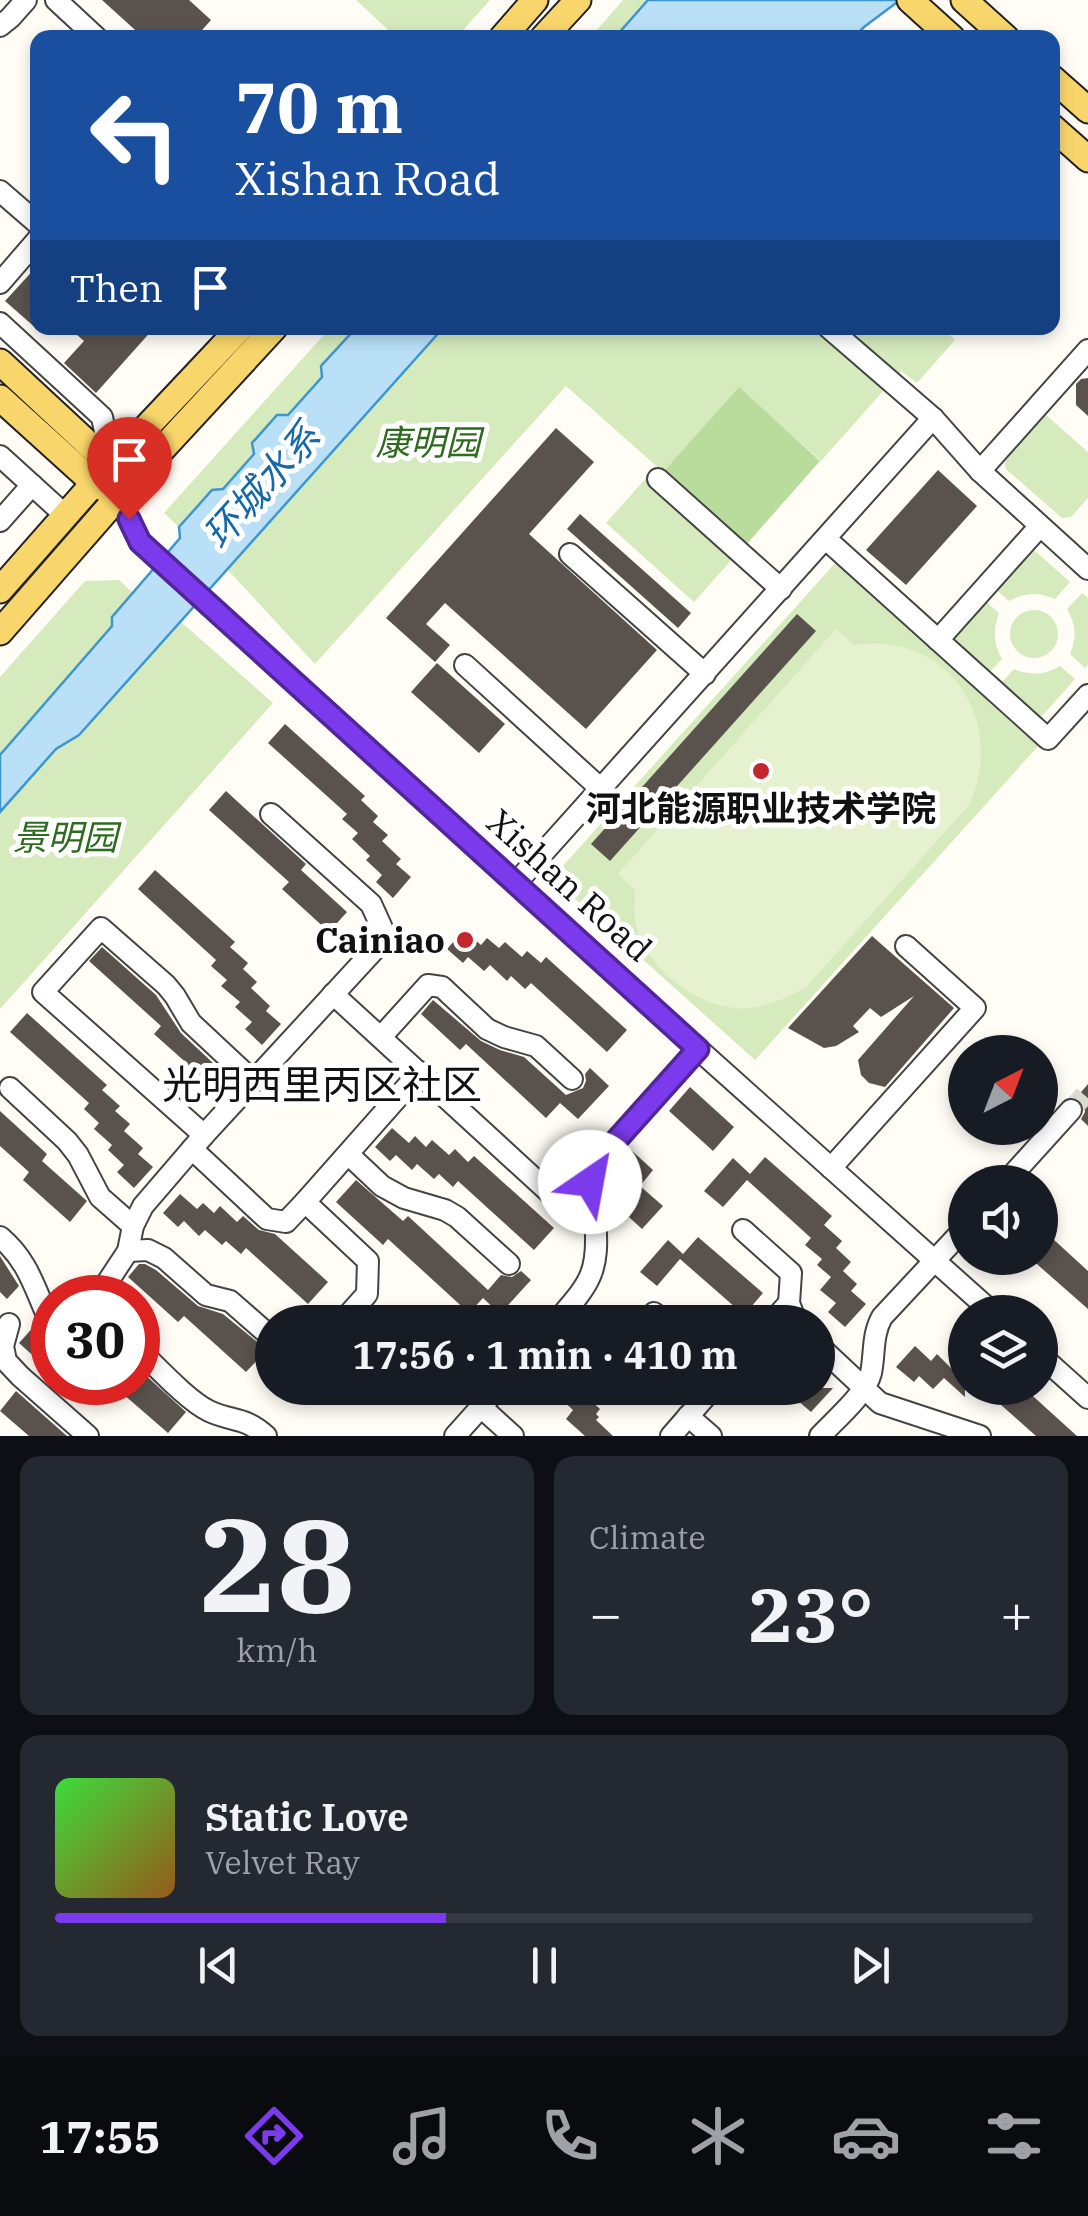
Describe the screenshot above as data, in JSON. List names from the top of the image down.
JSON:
{
  "streets": {
    "street": ["Xishan Road"]
  },
  "districts": ["光明西里丙区社区"],
  "water": ["环城水系"],
  "parks": ["康明园", "景明园"],
  "places": ["河北能源职业技术学院", "Cainiao"],
  "north": "top right",
  "page": {
    "turn": ["70 m", "Xishan Road"],
    "then": "Then",
    "limit": "30",
    "trip": "17:56 · 1 min · 410 m",
    "tile": [
      ["28", "km/h"],
      "Climate"
    ],
    "heat": ["−", "23°", "+"],
    "song": ["Static Love", "Velvet Ray"],
    "tabs": "17:55"
  }
}
